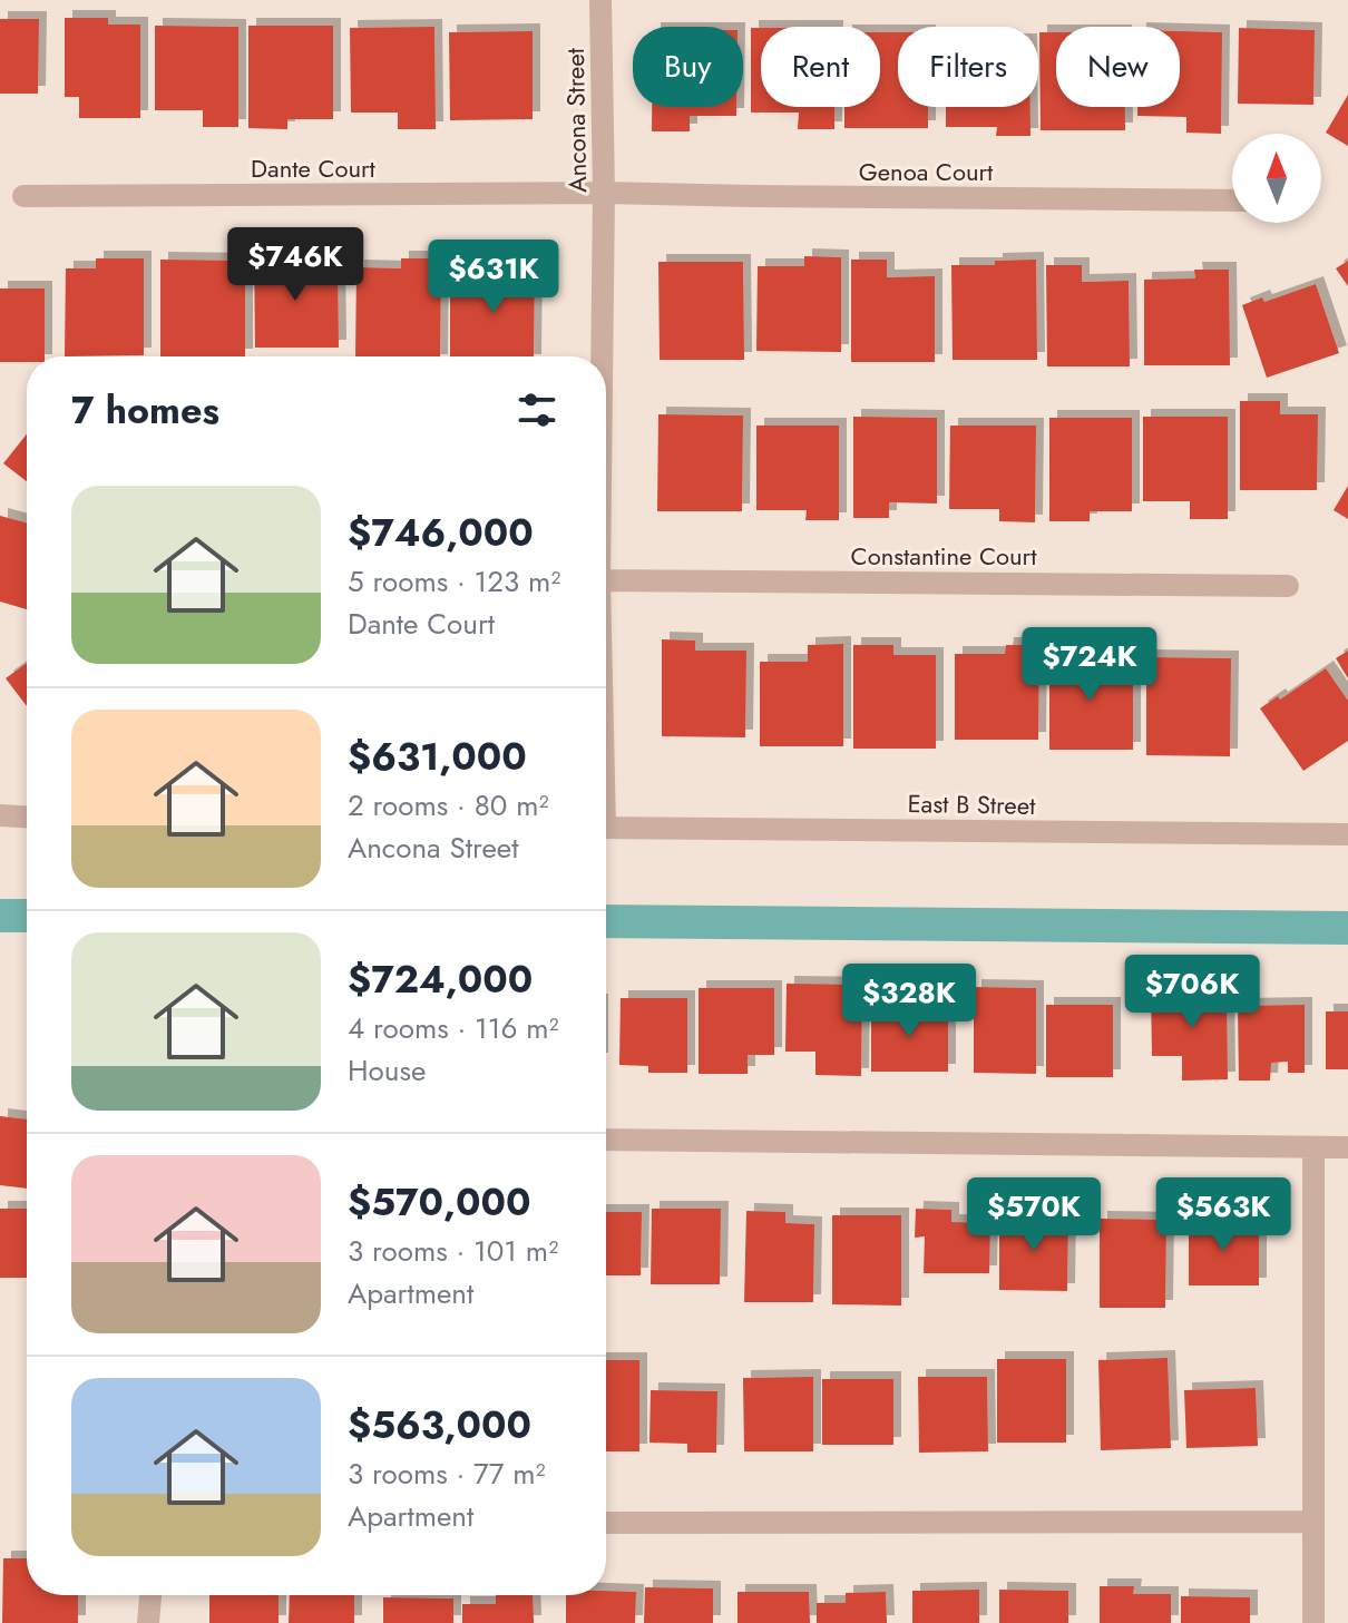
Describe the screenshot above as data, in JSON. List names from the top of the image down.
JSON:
{
  "streets": {
    "street": [
      "Ancona Street",
      "Dante Court",
      "Genoa Court",
      "Constantine Court",
      "East B Street"
    ]
  },
  "crossings": [
    ["Ancona Street", "Dante Court"],
    ["Ancona Street", "Genoa Court"],
    ["Dante Court", "Genoa Court"]
  ],
  "north": "top",
  "page": {
    "chip": [
      "Buy",
      "Rent",
      "Filters",
      "New"
    ],
    "price": [
      "$746K",
      "$631K",
      "$724K",
      "$706K",
      "$328K",
      "$570K",
      "$563K"
    ],
    "heading": "7 homes",
    "list": [
      {
        "name": "$746,000",
        "note": "5 rooms · 123 m² · Dante Court"
      },
      {
        "name": "$631,000",
        "note": "2 rooms · 80 m² · Ancona Street"
      },
      {
        "name": "$724,000",
        "note": "4 rooms · 116 m² · House"
      },
      {
        "name": "$570,000",
        "note": "3 rooms · 101 m² · Apartment"
      },
      {
        "name": "$563,000",
        "note": "3 rooms · 77 m² · Apartment"
      }
    ]
  }
}
